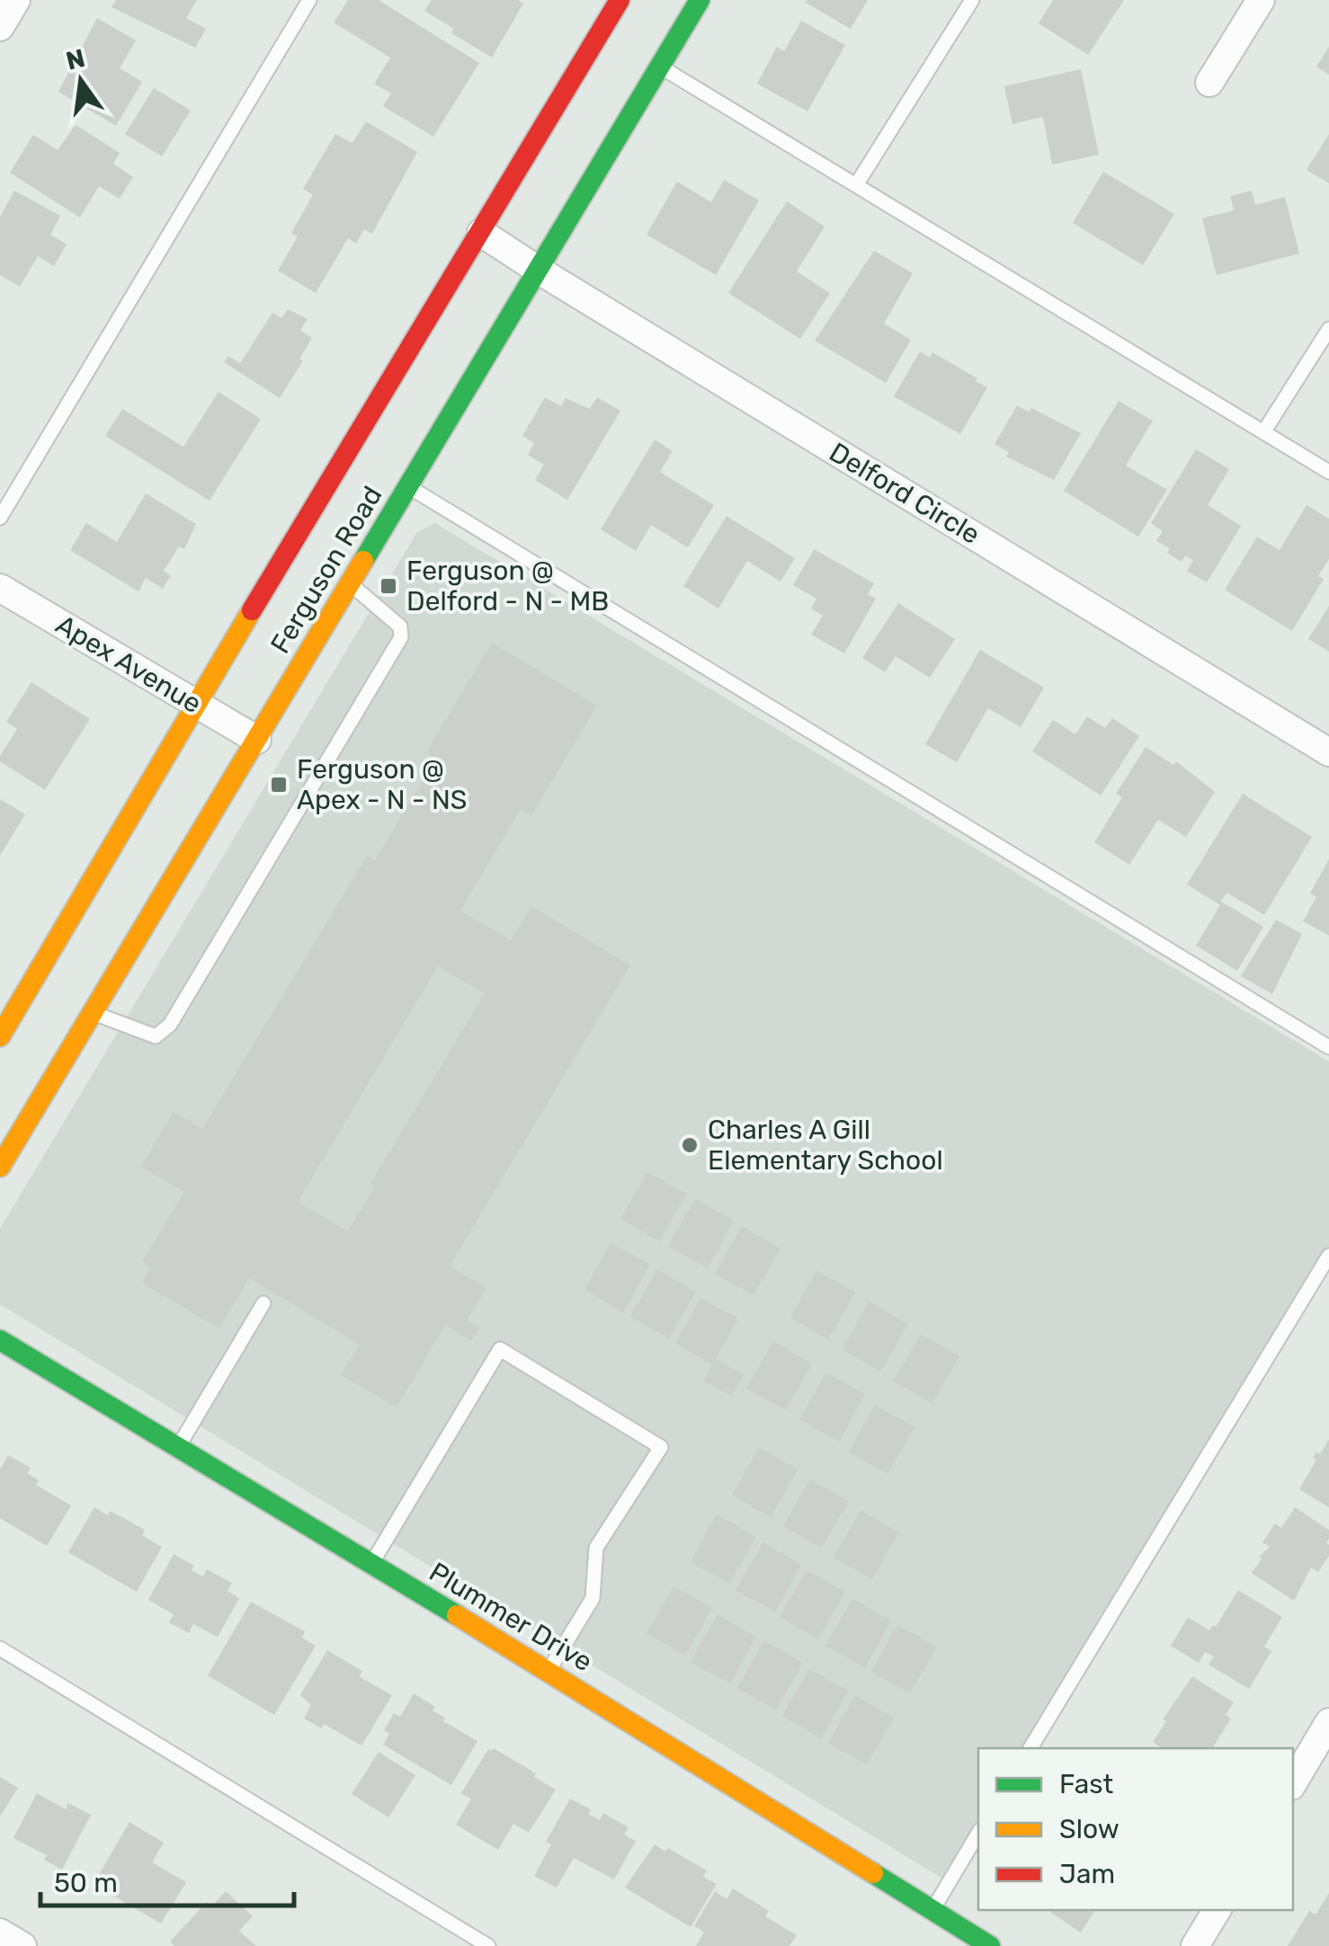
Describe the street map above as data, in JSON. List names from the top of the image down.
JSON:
{
  "streets": {
    "main road": ["Ferguson Road", "Plummer Drive"],
    "street": ["Delford Circle", "Apex Avenue"]
  },
  "crossings": [
    ["Delford Circle", "Ferguson Road"],
    ["Ferguson Road", "Apex Avenue"]
  ],
  "places": {
    "transit": ["Ferguson @ Delford - N - MB", "Ferguson @ Apex - N - NS"],
    "other": ["Charles A Gill Elementary School"]
  },
  "legend": ["Fast", "Slow", "Jam"],
  "scale_bar": "50 m",
  "north": "top"
}
